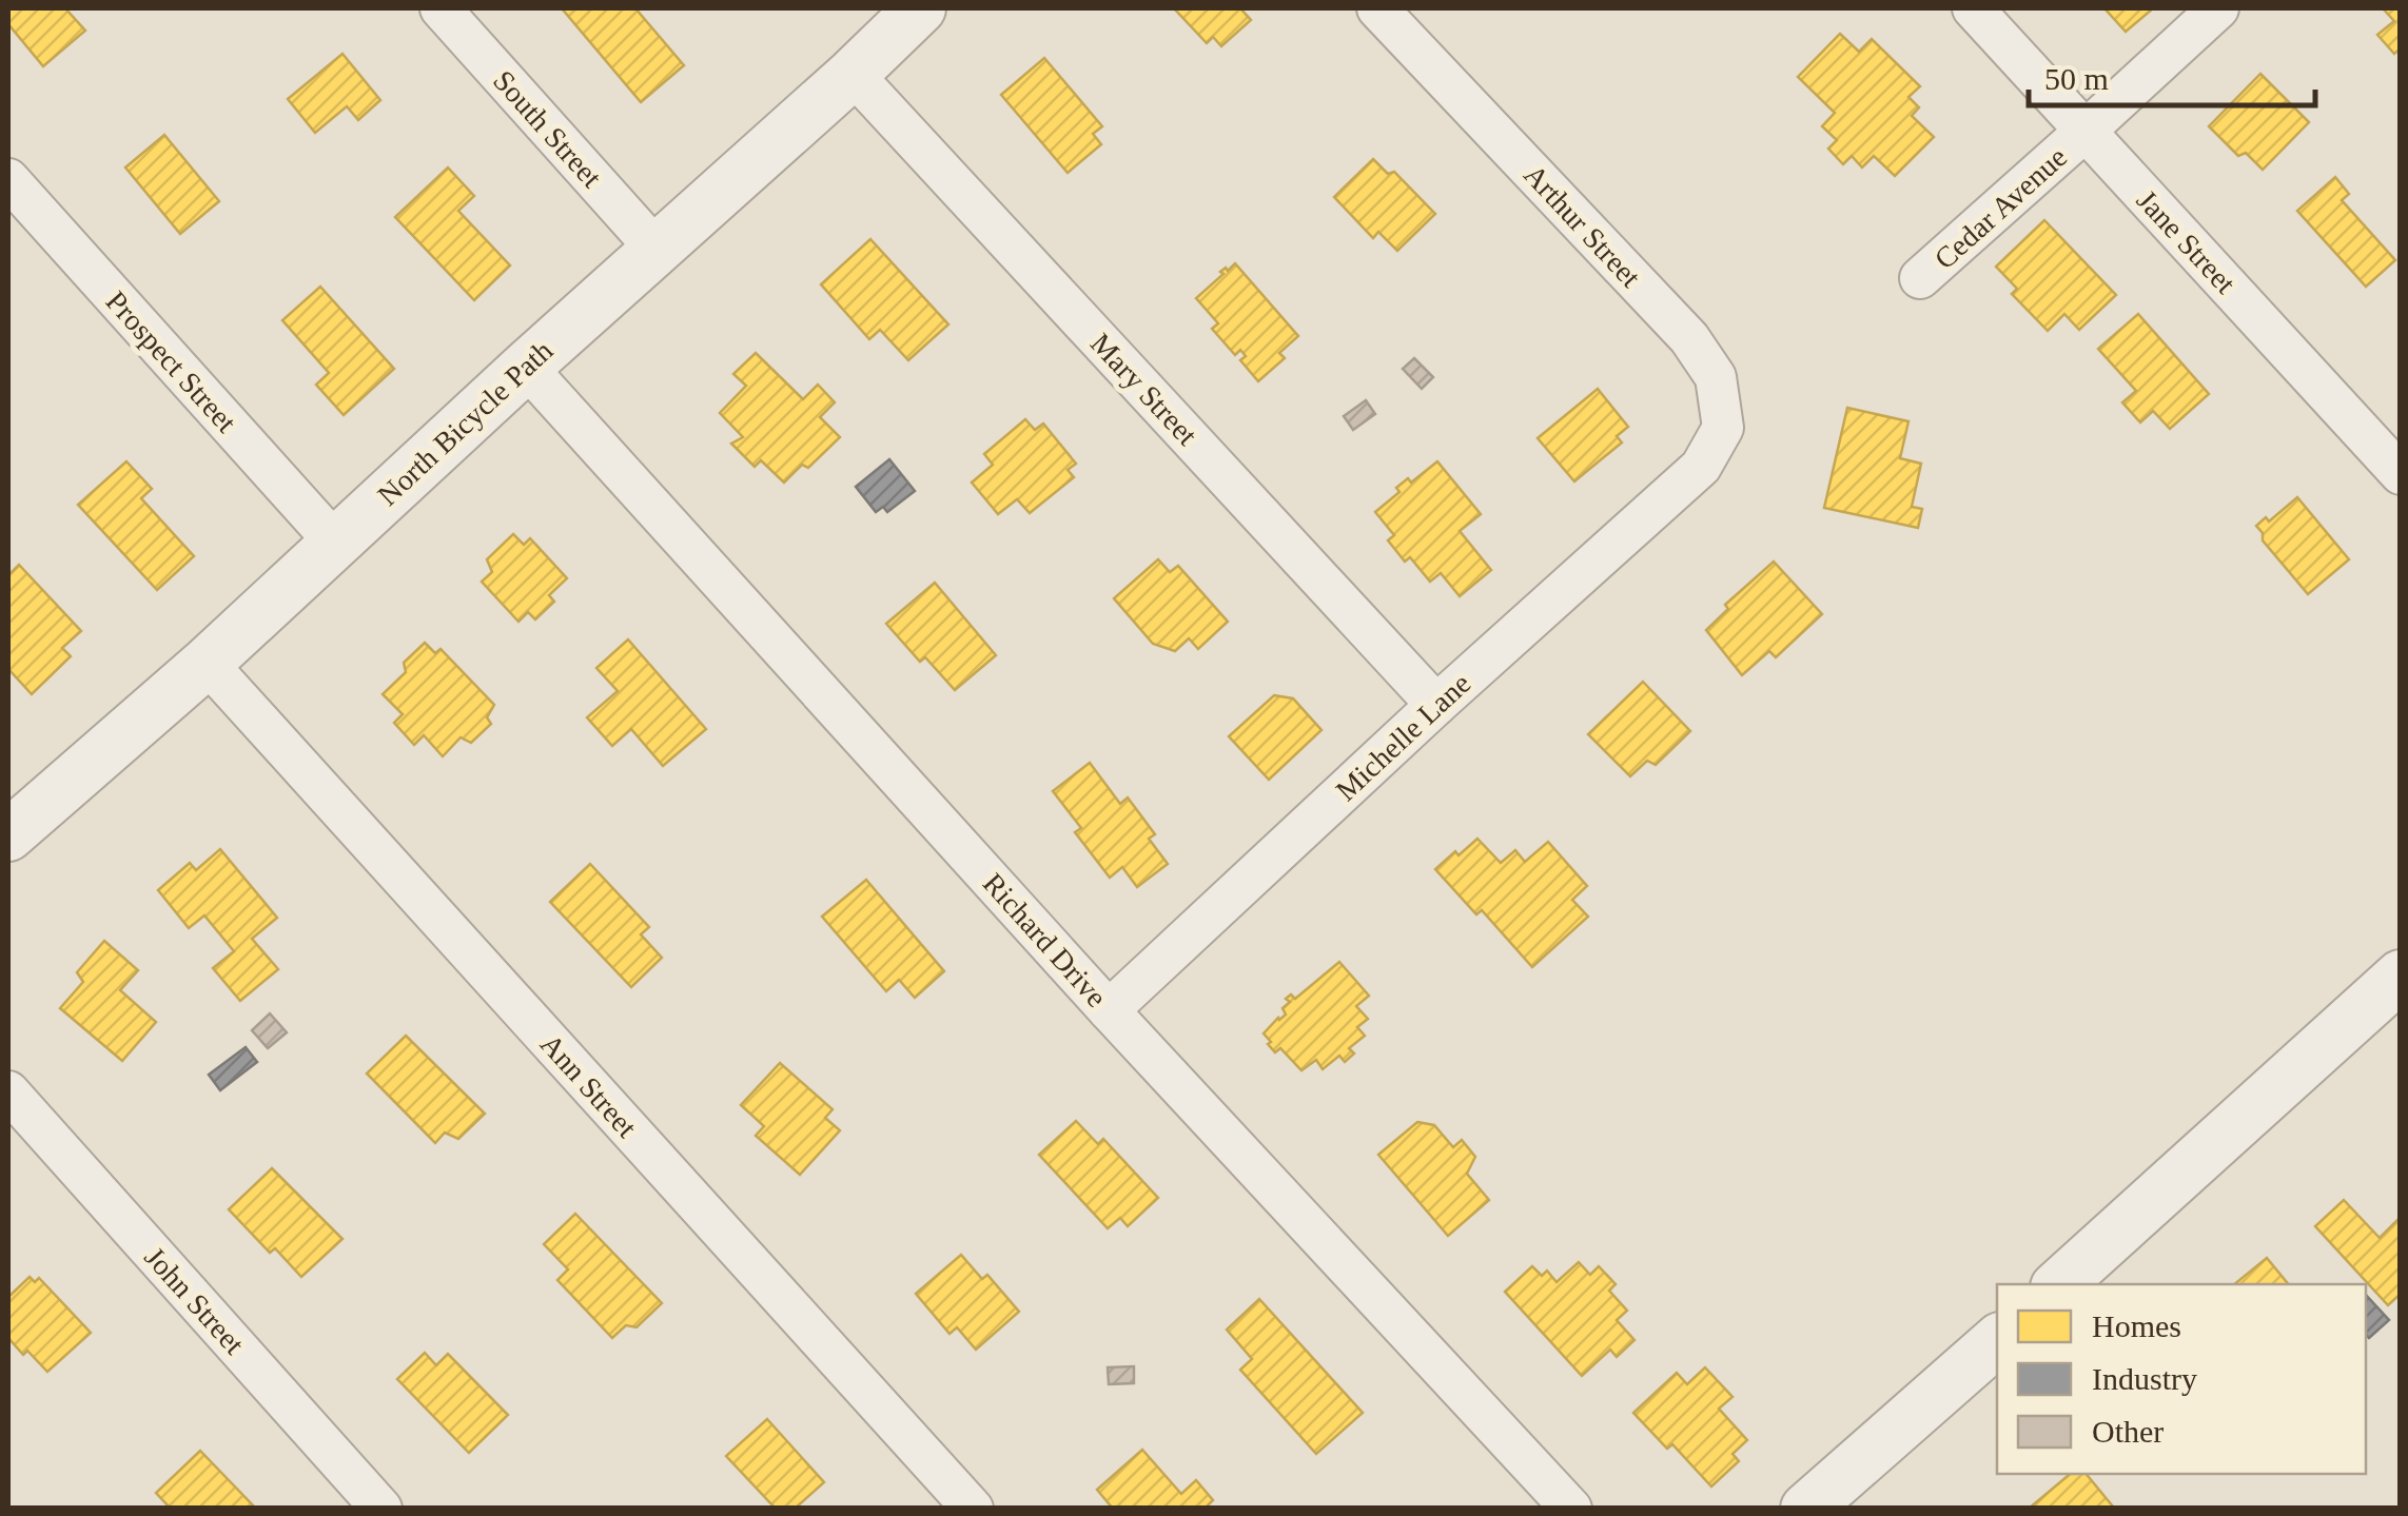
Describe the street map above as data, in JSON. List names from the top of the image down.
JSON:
{
  "streets": {
    "street": [
      "South Street",
      "Cedar Avenue",
      "Arthur Street",
      "Jane Street",
      "Prospect Street",
      "Mary Street",
      "North Bicycle Path",
      "Michelle Lane",
      "Richard Drive",
      "Ann Street",
      "John Street"
    ]
  },
  "crossings": [
    ["South Street", "North Bicycle Path"],
    ["Cedar Avenue", "Jane Street"],
    ["Arthur Street", "Michelle Lane"],
    ["Prospect Street", "North Bicycle Path"],
    ["Mary Street", "North Bicycle Path"],
    ["Mary Street", "Michelle Lane"],
    ["North Bicycle Path", "Richard Drive"],
    ["North Bicycle Path", "Ann Street"],
    ["Michelle Lane", "Richard Drive"]
  ],
  "legend": ["Homes", "Industry", "Other"],
  "scale_bar": "50 m"
}
